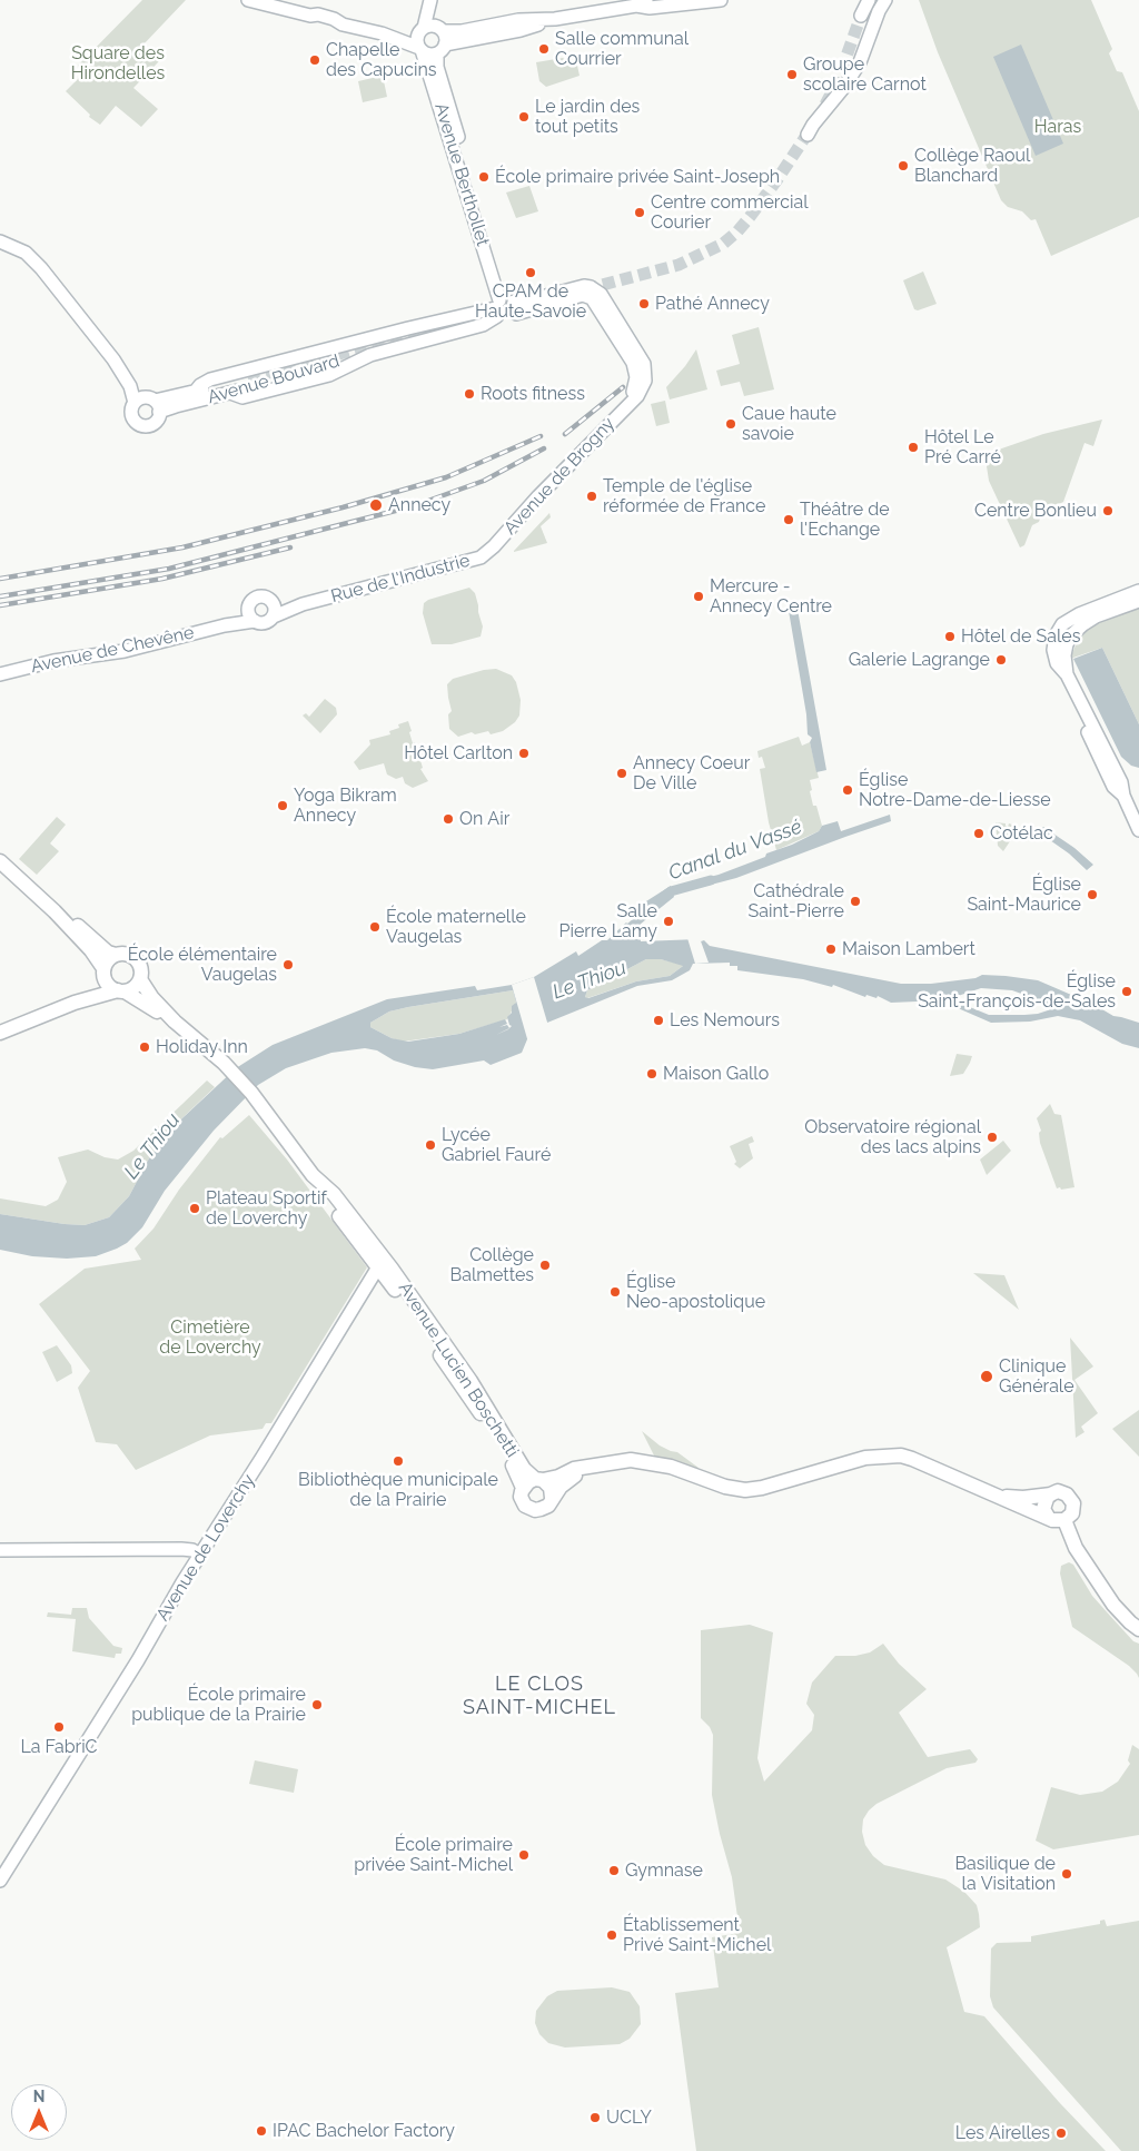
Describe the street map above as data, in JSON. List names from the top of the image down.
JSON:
{
  "streets": {
    "main road": [
      "Avenue Berthollet",
      "Avenue Bouvard",
      "Avenue de Brogny",
      "Rue de l'Industrie",
      "Avenue de Chevêne",
      "Avenue Lucien Boschetti",
      "Avenue de Loverchy"
    ]
  },
  "crossings": [
    ["Avenue Berthollet", "Avenue de Brogny"],
    ["Avenue de Brogny", "Rue de l'Industrie"],
    ["Rue de l'Industrie", "Avenue de Chevêne"],
    ["Avenue Lucien Boschetti", "Avenue de Loverchy"]
  ],
  "districts": ["LE CLOS SAINT-MICHEL"],
  "water": ["Canal du Vassé", "Le Thiou"],
  "parks": ["Square des Hirondelles", "Haras", "Cimetière de Loverchy"],
  "places": [
    "Salle communal Courrier",
    "Chapelle des Capucins",
    "Groupe scolaire Carnot",
    "Le jardin des tout petits",
    "Collège Raoul Blanchard",
    "École primaire privée Saint-Joseph",
    "Centre commercial Courier",
    "CPAM de Haute-Savoie",
    "Pathé Annecy",
    "Roots fitness",
    "Caue haute savoie",
    "Hôtel Le Pré Carré",
    "Temple de l'église réformée de France",
    "Annecy",
    "Centre Bonlieu",
    "Théâtre de l'Echange",
    "Mercure - Annecy Centre",
    "Hôtel de Sales",
    "Galerie Lagrange",
    "Hôtel Carlton",
    "Annecy Coeur De Ville",
    "Église Notre-Dame-de-Liesse",
    "Yoga Bikram Annecy",
    "On Air",
    "Cotélac",
    "Église Saint-Maurice",
    "Cathédrale Saint-Pierre",
    "Salle Pierre Lamy",
    "École maternelle Vaugelas",
    "Maison Lambert",
    "École élémentaire Vaugelas",
    "Église Saint-François-de-Sales",
    "Les Nemours",
    "Holiday Inn",
    "Maison Gallo",
    "Observatoire régional des lacs alpins",
    "Lycée Gabriel Fauré",
    "Plateau Sportif de Loverchy",
    "Collège Balmettes",
    "Église Neo-apostolique",
    "Clinique Générale",
    "Bibliothèque municipale de la Prairie",
    "École primaire publique de la Prairie",
    "La FabriC",
    "École primaire privée Saint-Michel",
    "Gymnase",
    "Basilique de la Visitation",
    "Établissement Privé Saint-Michel",
    "UCLY",
    "IPAC Bachelor Factory",
    "Les Airelles"
  ],
  "north": "top"
}
